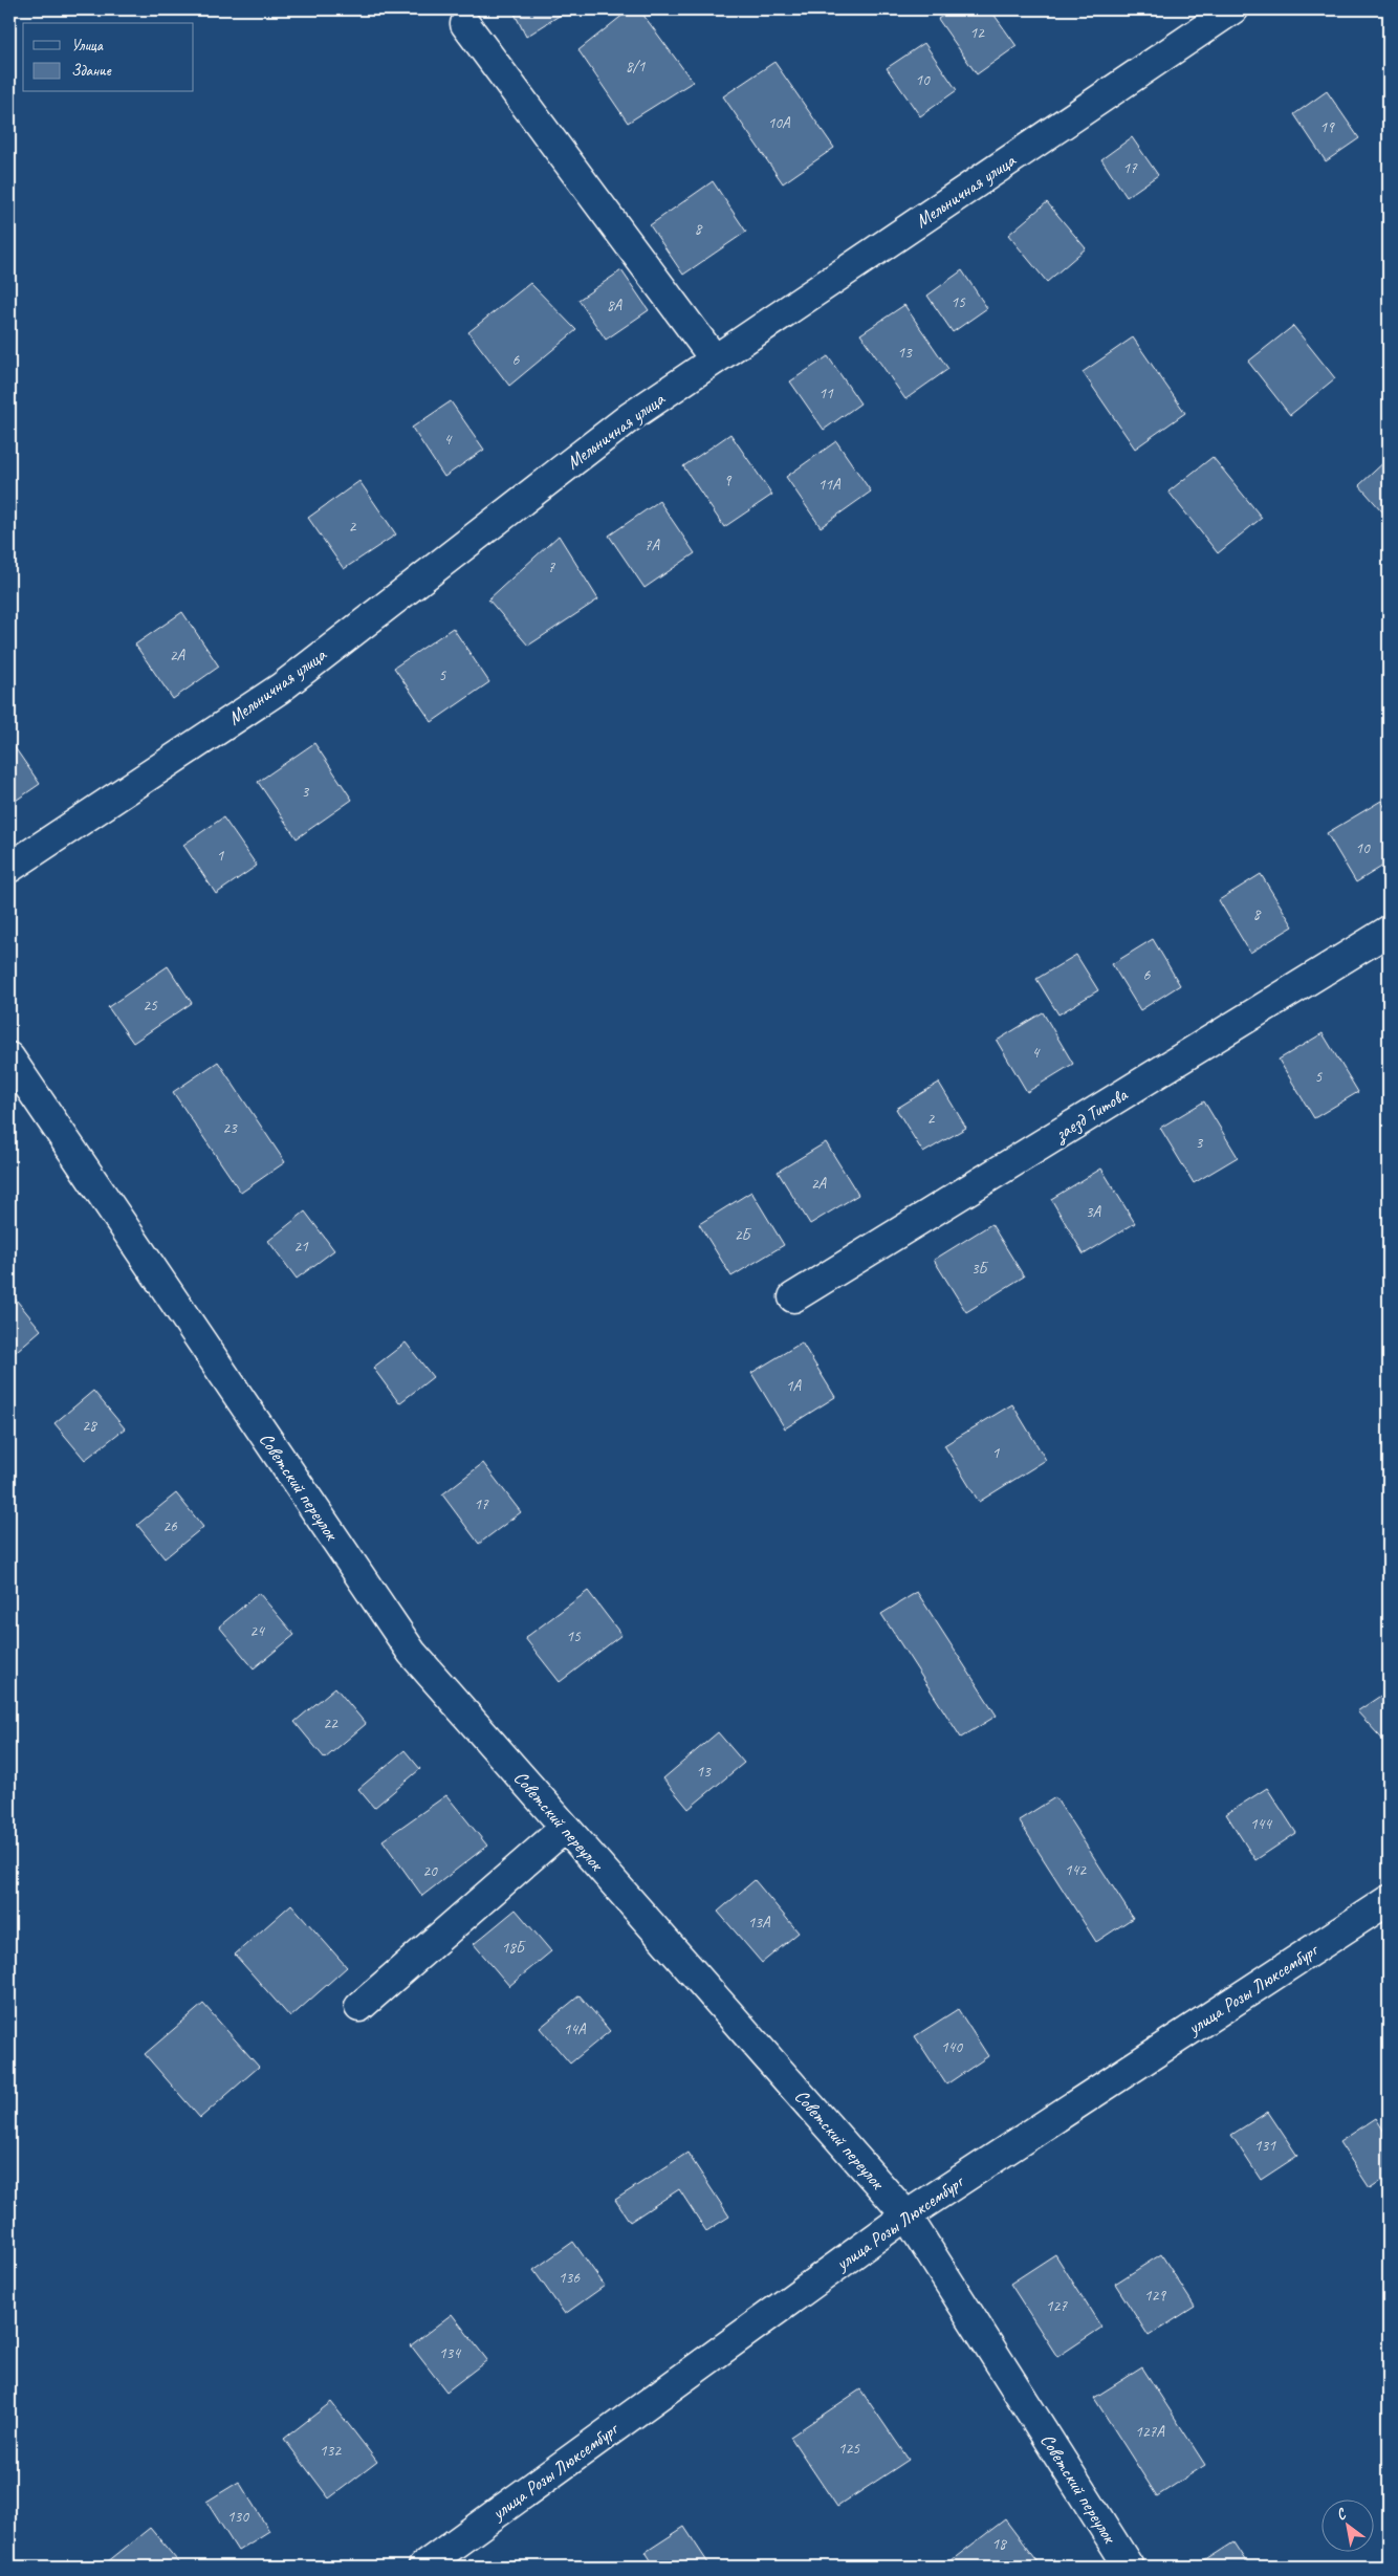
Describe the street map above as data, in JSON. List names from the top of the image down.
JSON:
{
  "streets": {
    "street": [
      "Мельничная улица",
      "заезд Титова",
      "Советский переулок",
      "улица Розы Люксембург"
    ]
  },
  "crossings": [
    ["Советский переулок", "улица Розы Люксембург"]
  ],
  "house_numbers": [
    "12",
    "8/1",
    "10",
    "10А",
    "19",
    "17",
    "8",
    "15",
    "8А",
    "13",
    "6",
    "11",
    "4",
    "9",
    "11А",
    "2",
    "7А",
    "7",
    "2А",
    "5",
    "3",
    "10",
    "1",
    "8",
    "6",
    "25",
    "4",
    "5",
    "2",
    "23",
    "3",
    "2А",
    "3А",
    "2Б",
    "21",
    "3Б",
    "1А",
    "28",
    "1",
    "17",
    "26",
    "24",
    "15",
    "22",
    "13",
    "144",
    "142",
    "20",
    "13А",
    "18Б",
    "14А",
    "140",
    "131",
    "136",
    "129",
    "127",
    "134",
    "127А",
    "125",
    "132",
    "130",
    "18"
  ],
  "legend": ["Улица", "Здание"],
  "north": "top left"
}
